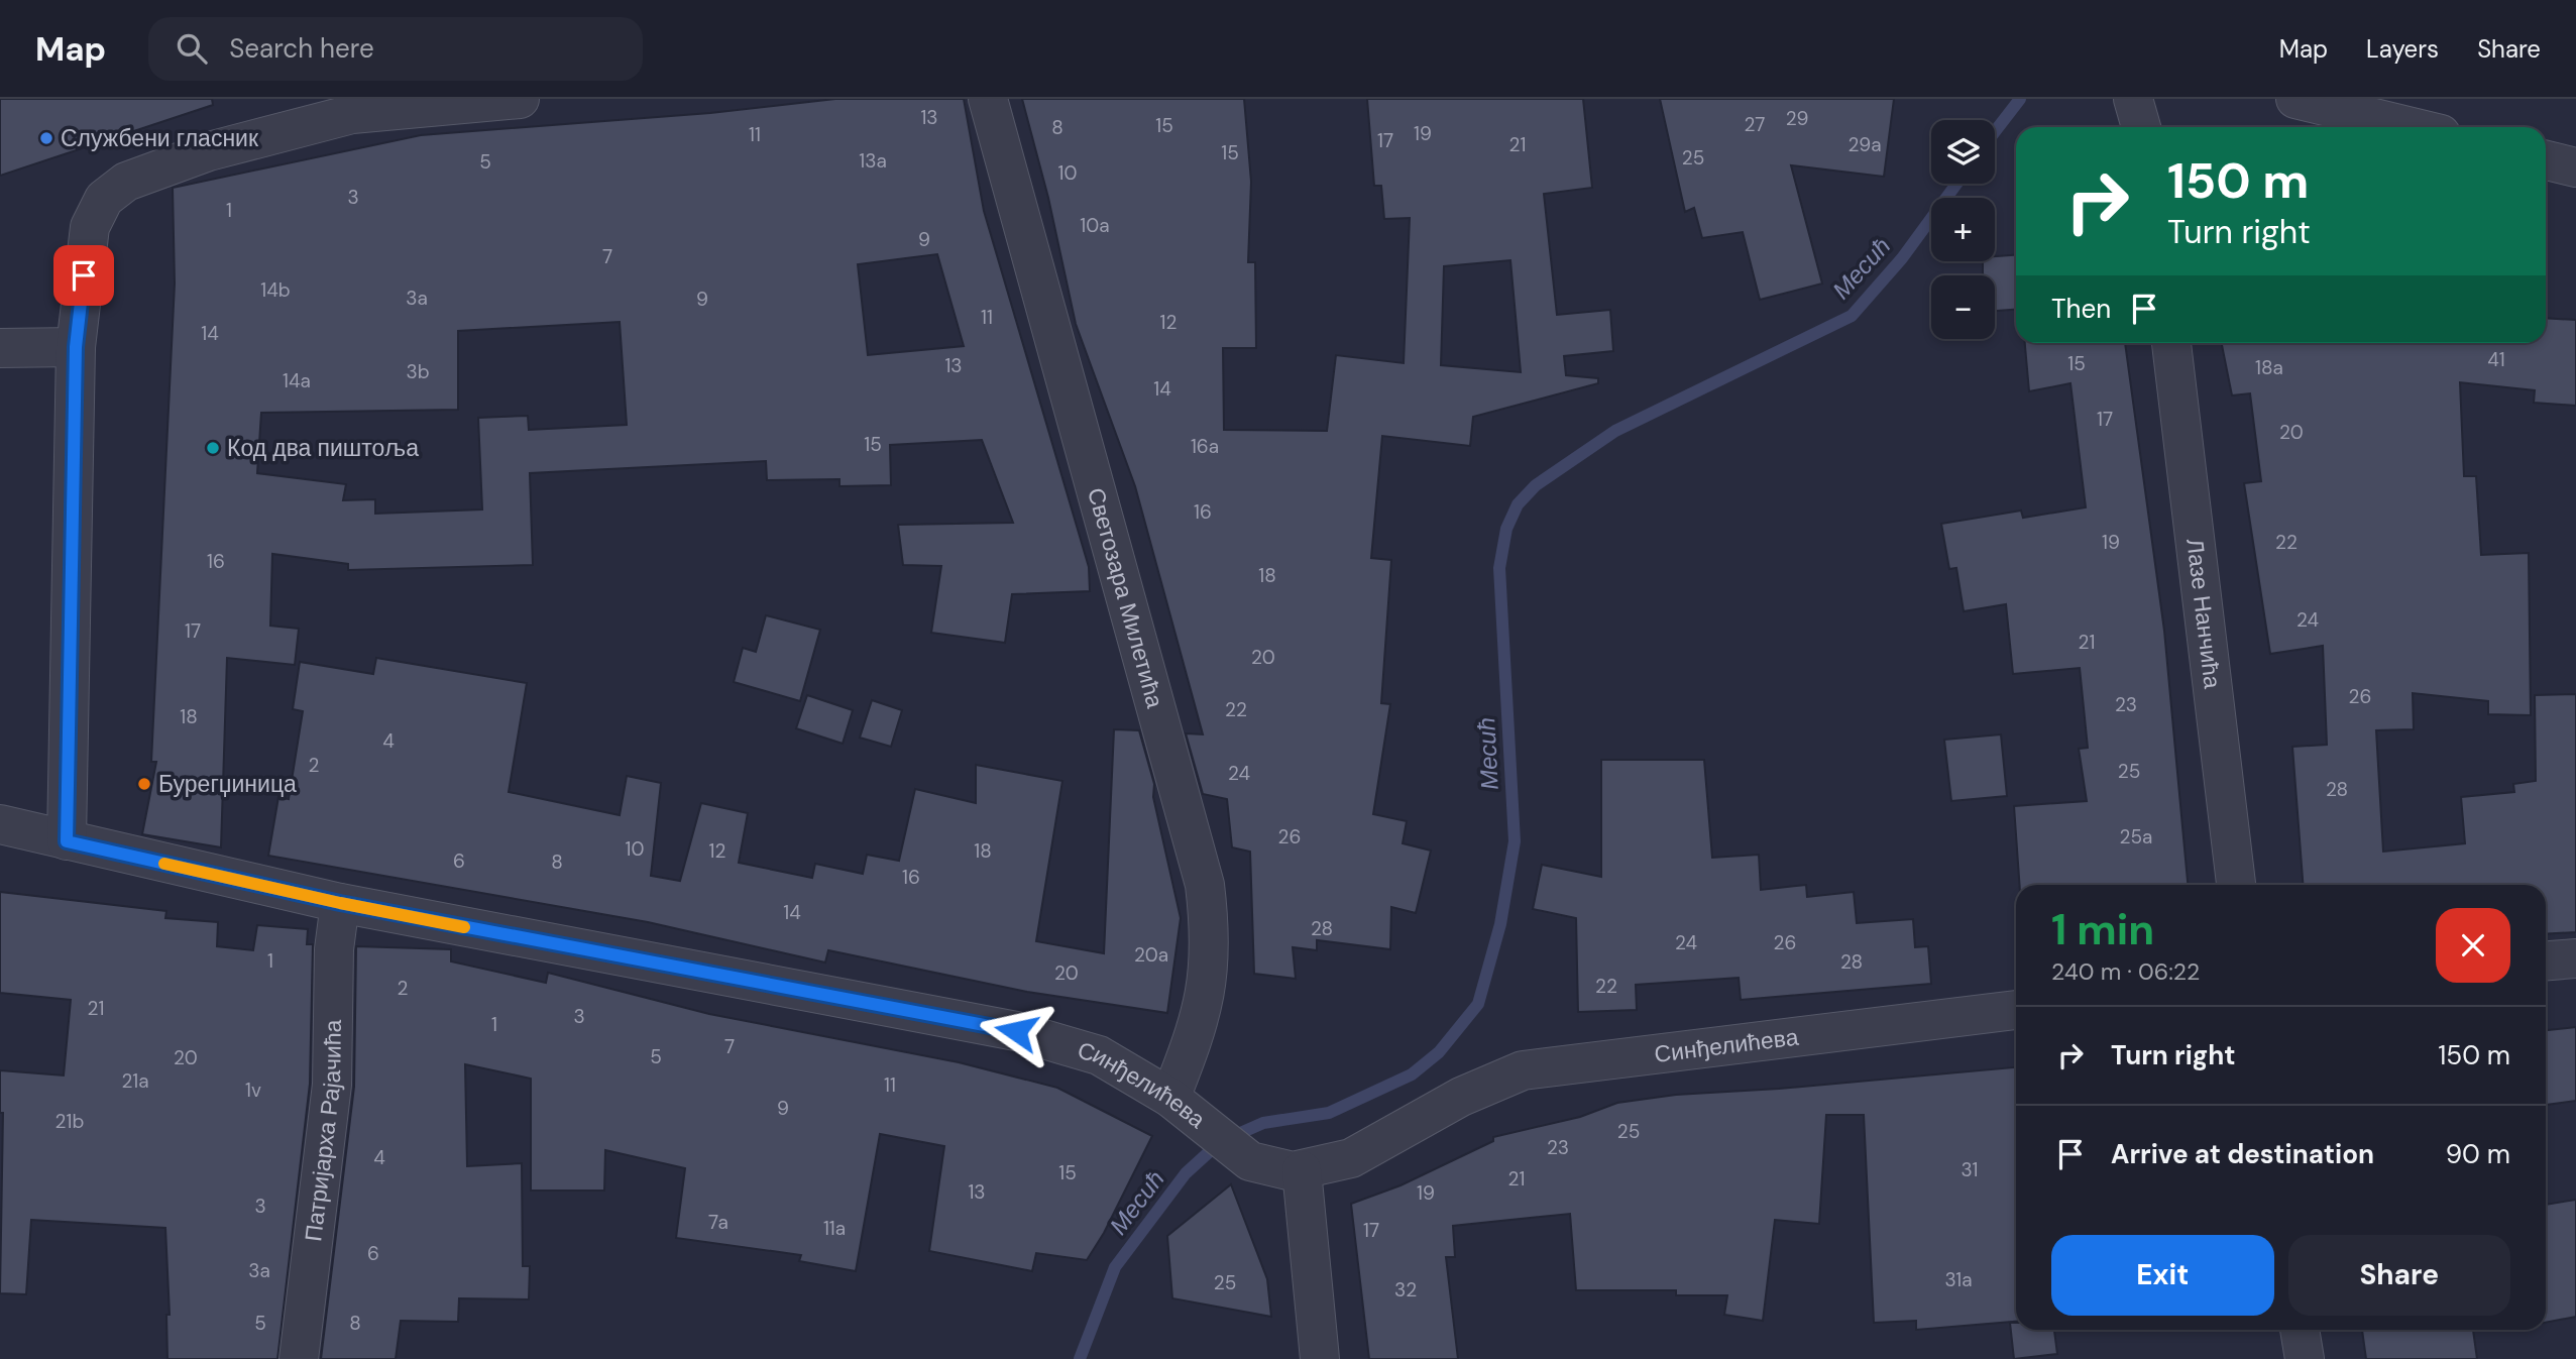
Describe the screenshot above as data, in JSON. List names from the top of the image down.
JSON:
{
  "streets": {
    "street": [
      "Светозара Милетића",
      "Лазе Нанчића",
      "Синђелићева",
      "Патријарха Рајачића"
    ]
  },
  "crossings": [
    ["Светозара Милетића", "Синђелићева"],
    ["Синђелићева", "Патријарха Рајачића"]
  ],
  "water": ["Месић"],
  "places": ["Службени гласник", "Код два пиштоља", "Бурегџиница"],
  "house_numbers": [
    "13",
    "29",
    "27",
    "15",
    "8",
    "19",
    "11",
    "17",
    "21",
    "29a",
    "15",
    "25",
    "13a",
    "5",
    "10",
    "3",
    "1",
    "10a",
    "9",
    "7",
    "14b",
    "3a",
    "9",
    "11",
    "12",
    "14",
    "41",
    "15",
    "13",
    "18a",
    "3b",
    "14a",
    "14",
    "17",
    "20",
    "15",
    "16a",
    "16",
    "19",
    "22",
    "16",
    "18",
    "24",
    "17",
    "21",
    "20",
    "26",
    "23",
    "22",
    "18",
    "4",
    "2",
    "25",
    "24",
    "28",
    "26",
    "25a",
    "10",
    "12",
    "18",
    "6",
    "8",
    "16",
    "14",
    "28",
    "24",
    "26",
    "20a",
    "1",
    "28",
    "20",
    "22",
    "2",
    "21",
    "3",
    "1",
    "7",
    "5",
    "20",
    "21a",
    "11",
    "1v",
    "9",
    "21b",
    "25",
    "23",
    "4",
    "31",
    "15",
    "21",
    "13",
    "19",
    "3",
    "7a",
    "11a",
    "17",
    "6",
    "3a",
    "31a",
    "25",
    "32",
    "5",
    "8"
  ],
  "page": {
    "header": "Map",
    "search": "Search here",
    "nav": ["Map", "Layers", "Share"],
    "map_buttons": ["+", "−"],
    "turn": ["150 m", "Turn right"],
    "then": "Then",
    "heading": ["1 min", "240 m · 06:22"],
    "list": [
      {
        "name": "Turn right",
        "value": "150 m"
      },
      {
        "name": "Arrive at destination",
        "value": "90 m"
      }
    ],
    "buttons": ["Exit", "Share"]
  }
}
